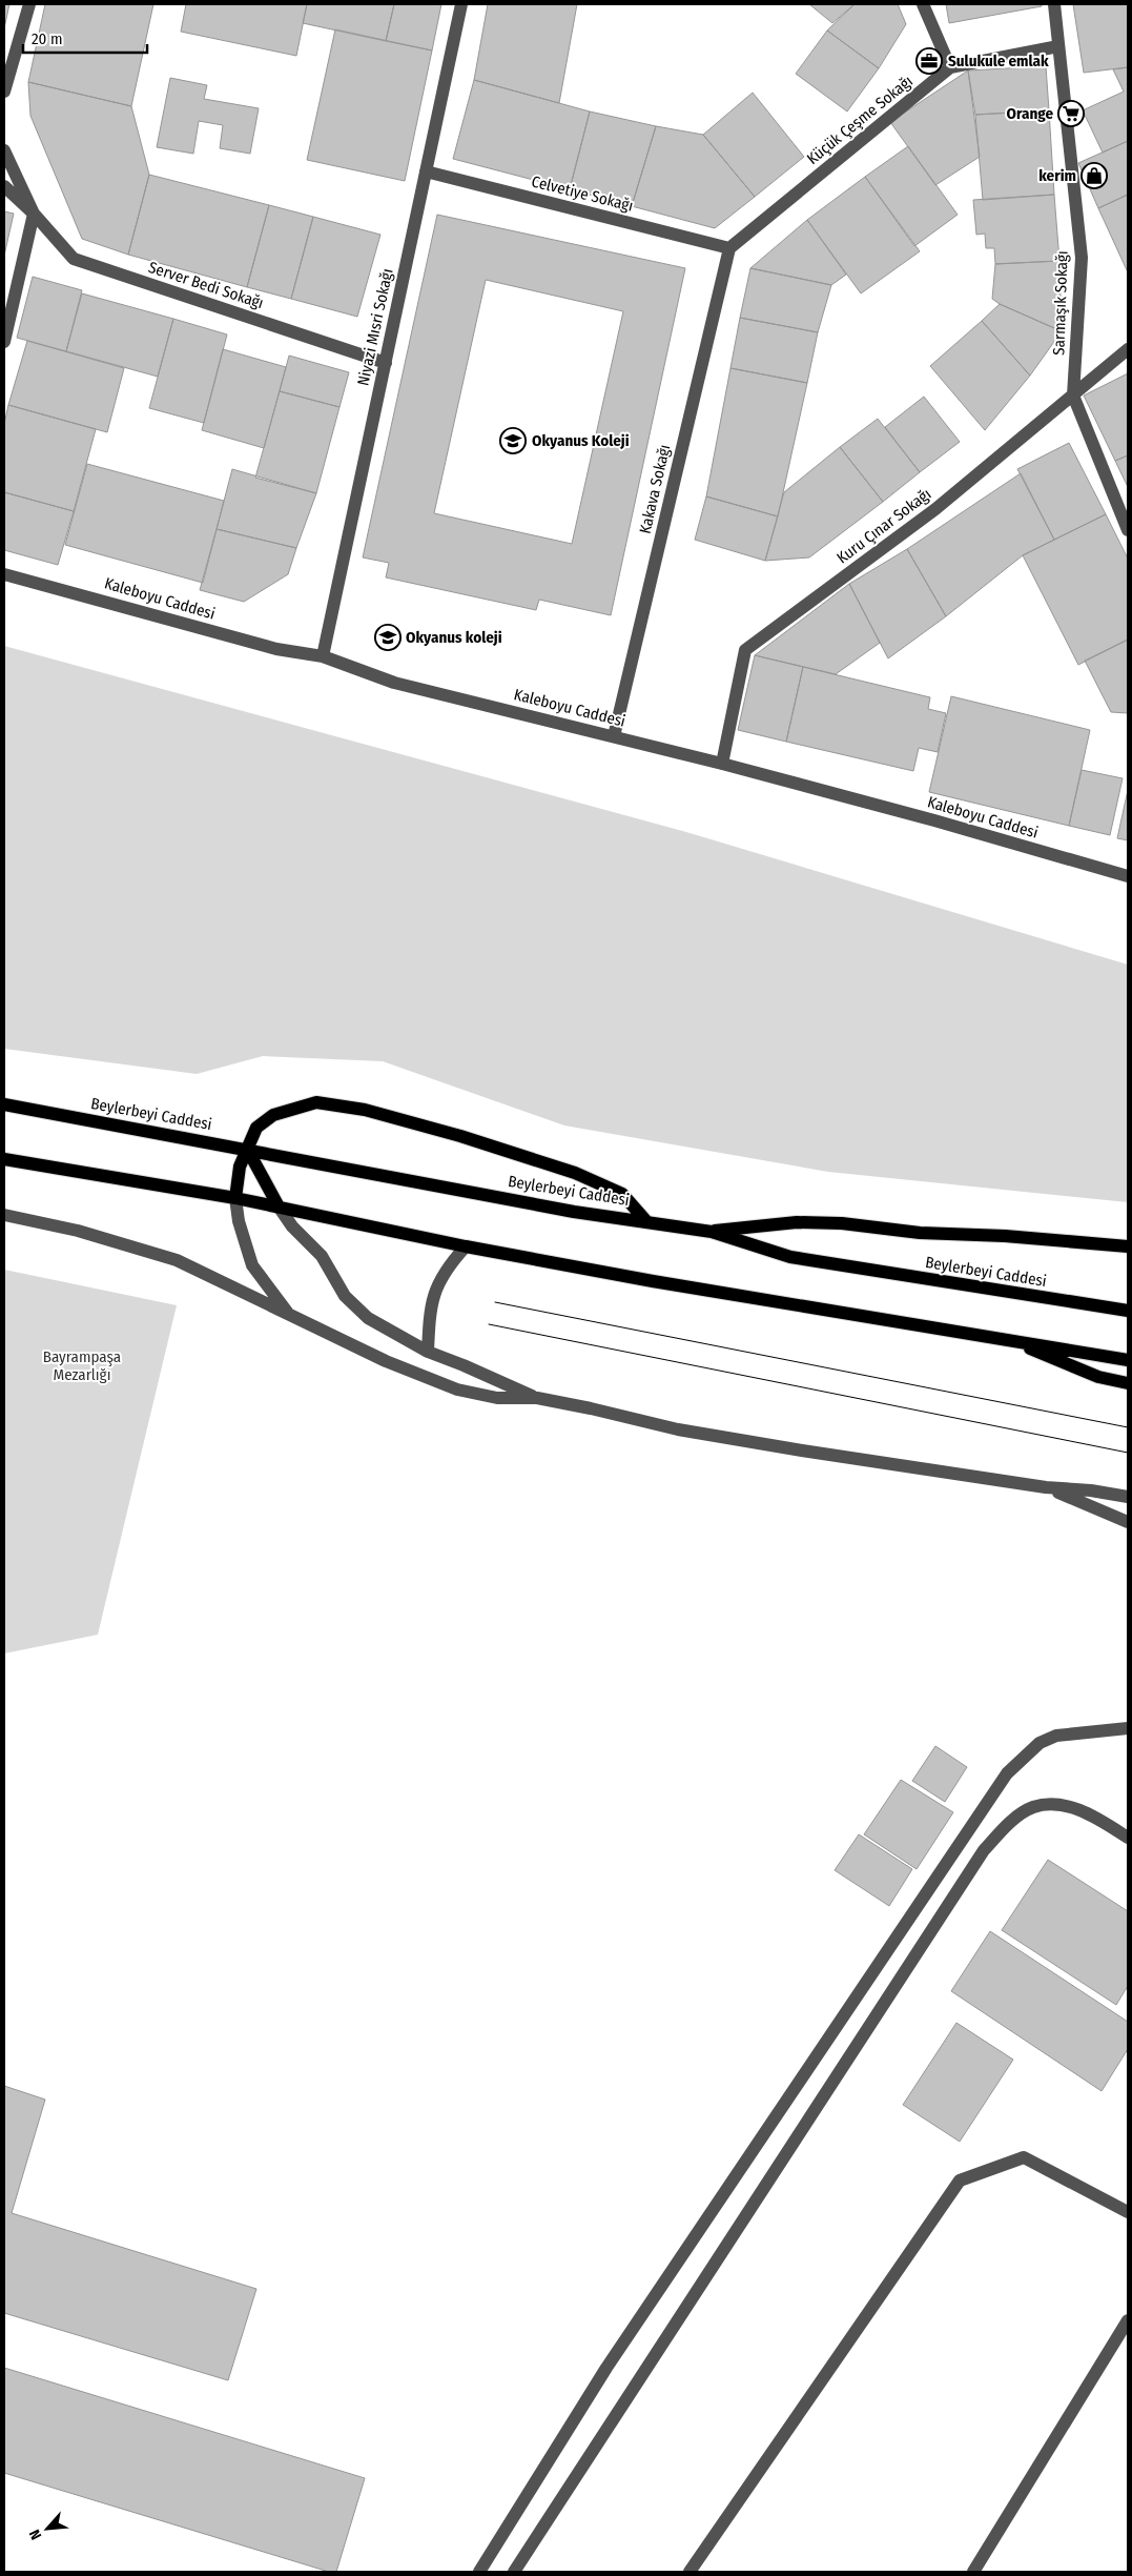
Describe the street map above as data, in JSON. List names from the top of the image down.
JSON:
{
  "streets": {
    "main road": ["Beylerbeyi Caddesi"],
    "street": [
      "Küçük Çeşme Sokağı",
      "Celvetiye Sokağı",
      "Server Bedi Sokağı",
      "Sarmaşık Sokağı",
      "Niyazi Mısri Sokağı",
      "Kakava Sokağı",
      "Kuru Çınar Sokağı",
      "Kaleboyu Caddesi"
    ]
  },
  "crossings": [
    ["Küçük Çeşme Sokağı", "Celvetiye Sokağı"],
    ["Küçük Çeşme Sokağı", "Sarmaşık Sokağı"],
    ["Küçük Çeşme Sokağı", "Kakava Sokağı"],
    ["Celvetiye Sokağı", "Niyazi Mısri Sokağı"],
    ["Celvetiye Sokağı", "Kakava Sokağı"],
    ["Server Bedi Sokağı", "Niyazi Mısri Sokağı"],
    ["Sarmaşık Sokağı", "Kuru Çınar Sokağı"],
    ["Niyazi Mısri Sokağı", "Kaleboyu Caddesi"],
    ["Kakava Sokağı", "Kaleboyu Caddesi"],
    ["Kuru Çınar Sokağı", "Kaleboyu Caddesi"]
  ],
  "parks": ["Bayrampaşa Mezarlığı"],
  "places": {
    "office": ["Sulukule emlak"],
    "supermarket": ["Orange"],
    "shop": ["kerim"],
    "school or university": ["Okyanus Koleji", "Okyanus koleji"]
  },
  "scale_bar": "20 m",
  "north": "bottom left"
}
